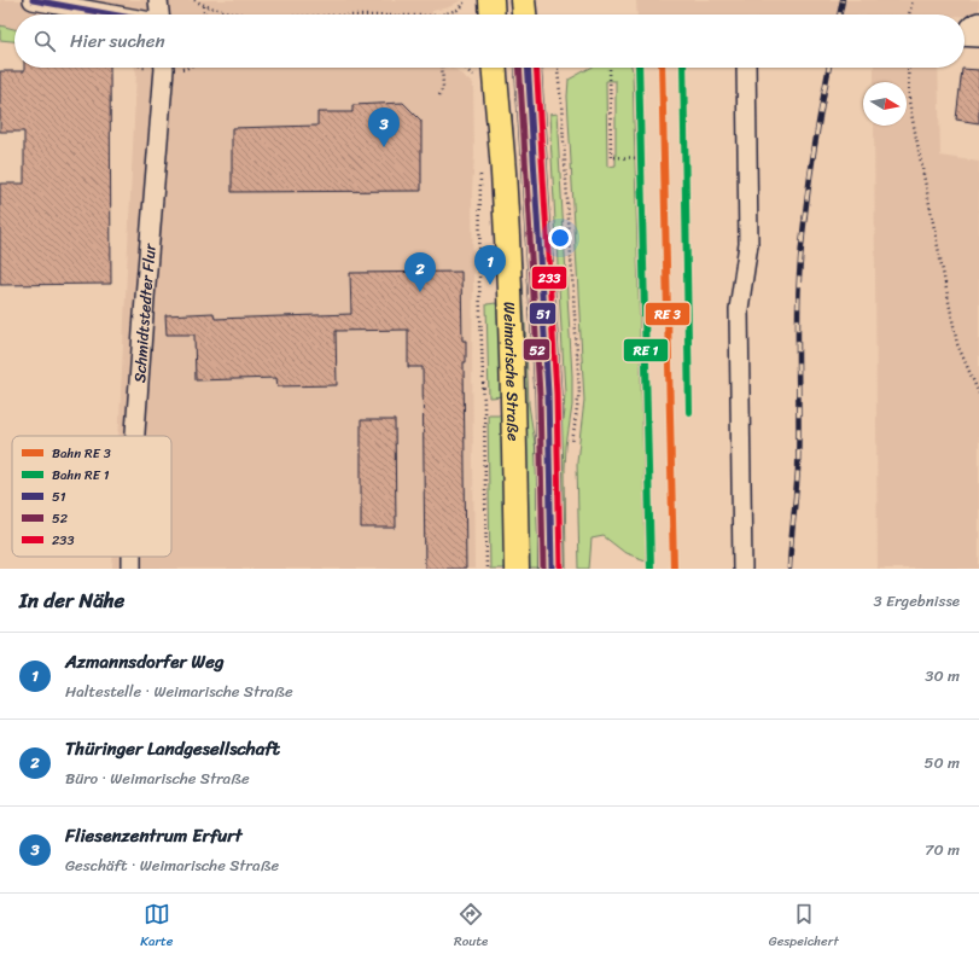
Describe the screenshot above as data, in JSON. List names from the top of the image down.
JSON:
{
  "streets": {
    "main road": ["Weimarische Straße"],
    "street": ["Schmidtstedter Flur"]
  },
  "lines": ["transit line 51", "transit line 52", "transit line 233"],
  "legend": [
    "Bahn RE 3",
    "Bahn RE 1",
    "51",
    "52",
    "233"
  ],
  "north": "right",
  "page": {
    "search": "Hier suchen",
    "pins": ["3", "1", "2"],
    "heading": ["In der Nähe", "3 Ergebnisse"],
    "list": [
      {
        "mark": "1",
        "name": "Azmannsdorfer Weg",
        "note": "Haltestelle · Weimarische Straße",
        "value": "30 m"
      },
      {
        "mark": "2",
        "name": "Thüringer Landgesellschaft",
        "note": "Büro · Weimarische Straße",
        "value": "50 m"
      },
      {
        "mark": "3",
        "name": "Fliesenzentrum Erfurt",
        "note": "Geschäft · Weimarische Straße",
        "value": "70 m"
      }
    ],
    "nav": ["Karte", "Route", "Gespeichert"]
  }
}
